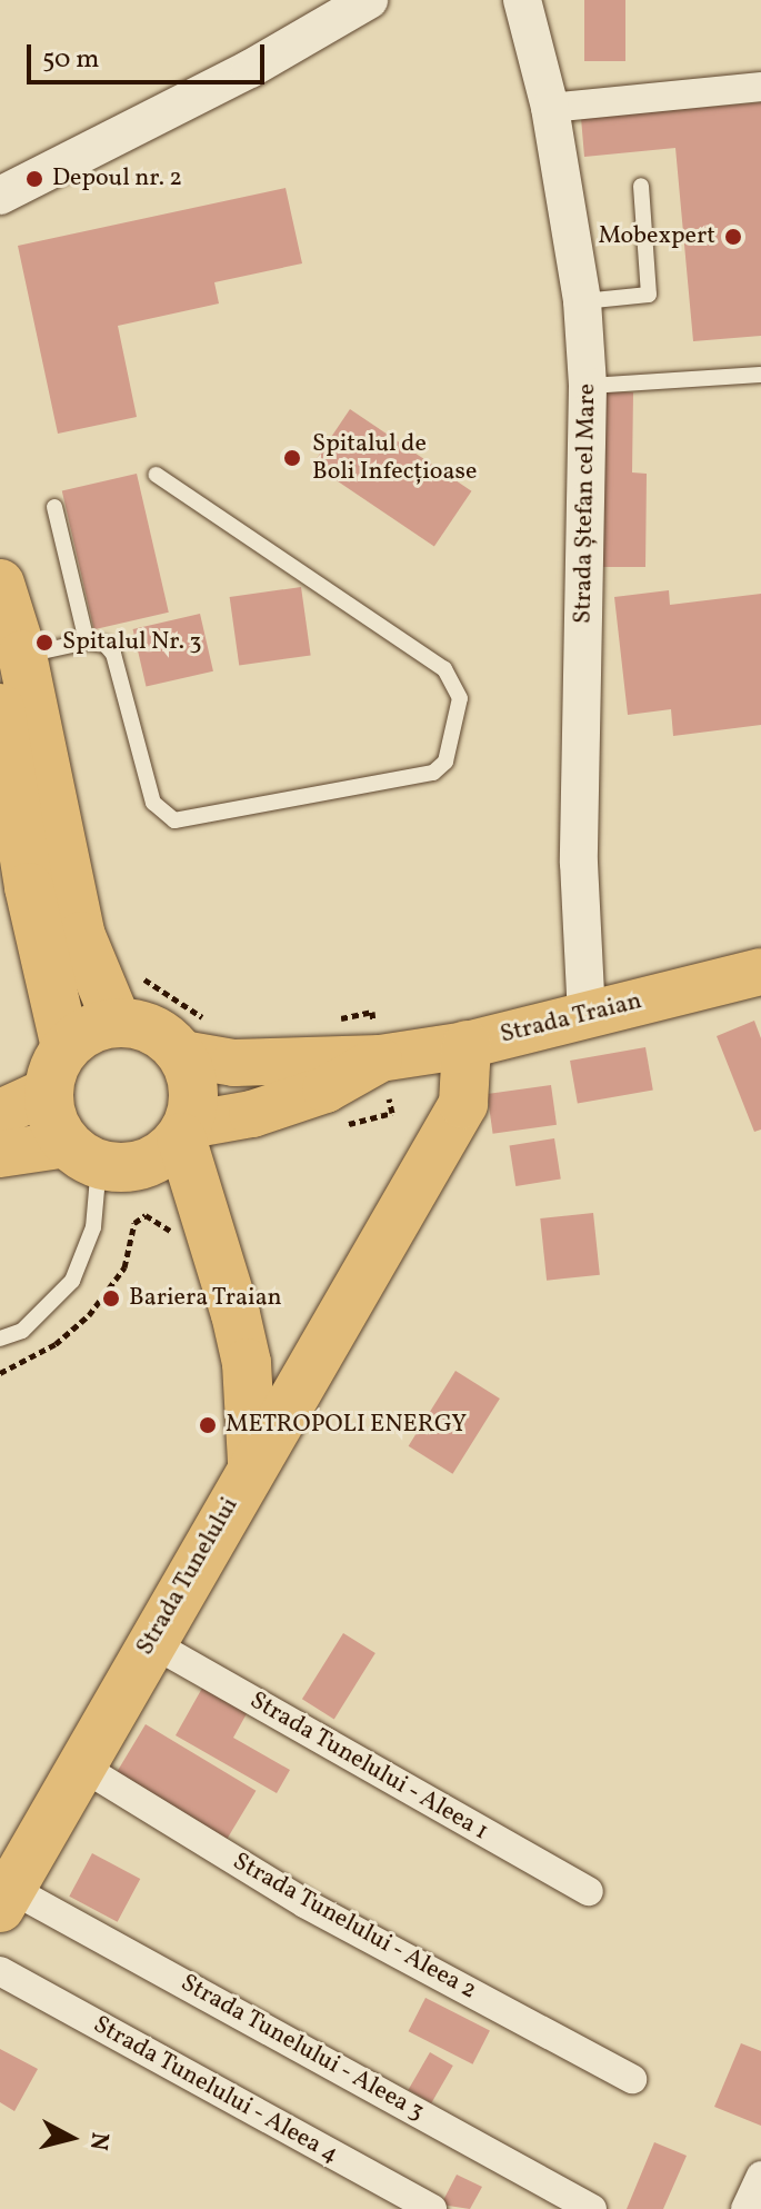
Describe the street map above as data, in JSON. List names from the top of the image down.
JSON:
{
  "streets": {
    "highway": ["Strada Tunelului"],
    "main road": ["Strada Traian"],
    "street": [
      "Strada Ștefan cel Mare",
      "Strada Tunelului - Aleea 1",
      "Strada Tunelului - Aleea 2",
      "Strada Tunelului - Aleea 3",
      "Strada Tunelului - Aleea 4"
    ]
  },
  "crossings": [
    ["Strada Ștefan cel Mare", "Strada Traian"],
    ["Strada Traian", "Strada Tunelului"],
    ["Strada Tunelului", "Strada Tunelului - Aleea 1"],
    ["Strada Tunelului", "Strada Tunelului - Aleea 2"],
    ["Strada Tunelului", "Strada Tunelului - Aleea 3"]
  ],
  "places": [
    "Depoul nr. 2",
    "Mobexpert",
    "Spitalul de Boli Infecțioase",
    "Spitalul Nr. 3",
    "Bariera Traian",
    "METROPOLI ENERGY"
  ],
  "scale_bar": "50 m",
  "north": "right"
}
